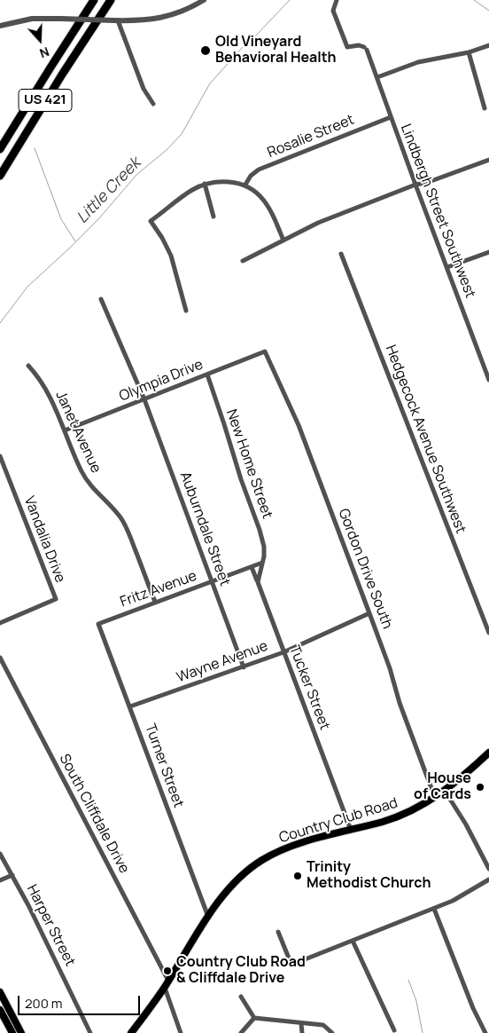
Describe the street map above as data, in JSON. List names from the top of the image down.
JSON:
{
  "streets": {
    "highway": ["US 421"],
    "main road": ["Country Club Road"],
    "street": [
      "Rosalie Street",
      "Lindbergh Street Southwest",
      "Olympia Drive",
      "Janet Avenue",
      "Hedgecock Avenue Southwest",
      "New Home Street",
      "Auburndale Street",
      "Vandalia Drive",
      "Gordon Drive South",
      "Fritz Avenue",
      "Wayne Avenue",
      "Tucker Street",
      "Turner Street",
      "South Cliffdale Drive",
      "Harper Street"
    ]
  },
  "crossings": [
    ["Rosalie Street", "Lindbergh Street Southwest"],
    ["Olympia Drive", "Janet Avenue"],
    ["Olympia Drive", "New Home Street"],
    ["Olympia Drive", "Auburndale Street"],
    ["Olympia Drive", "Gordon Drive South"],
    ["Janet Avenue", "Fritz Avenue"],
    ["Auburndale Street", "Fritz Avenue"],
    ["Auburndale Street", "Wayne Avenue"],
    ["Gordon Drive South", "Wayne Avenue"],
    ["Gordon Drive South", "Country Club Road"],
    ["Fritz Avenue", "Tucker Street"],
    ["Fritz Avenue", "Turner Street"],
    ["Wayne Avenue", "Tucker Street"],
    ["Wayne Avenue", "Turner Street"],
    ["Tucker Street", "Country Club Road"],
    ["Turner Street", "Country Club Road"],
    ["South Cliffdale Drive", "Country Club Road"]
  ],
  "water": ["Little Creek"],
  "places": [
    "Old Vineyard Behavioral Health",
    "House of Cards",
    "Trinity Methodist Church",
    "Country Club Road & Cliffdale Drive"
  ],
  "scale_bar": "200 m",
  "north": "bottom"
}
